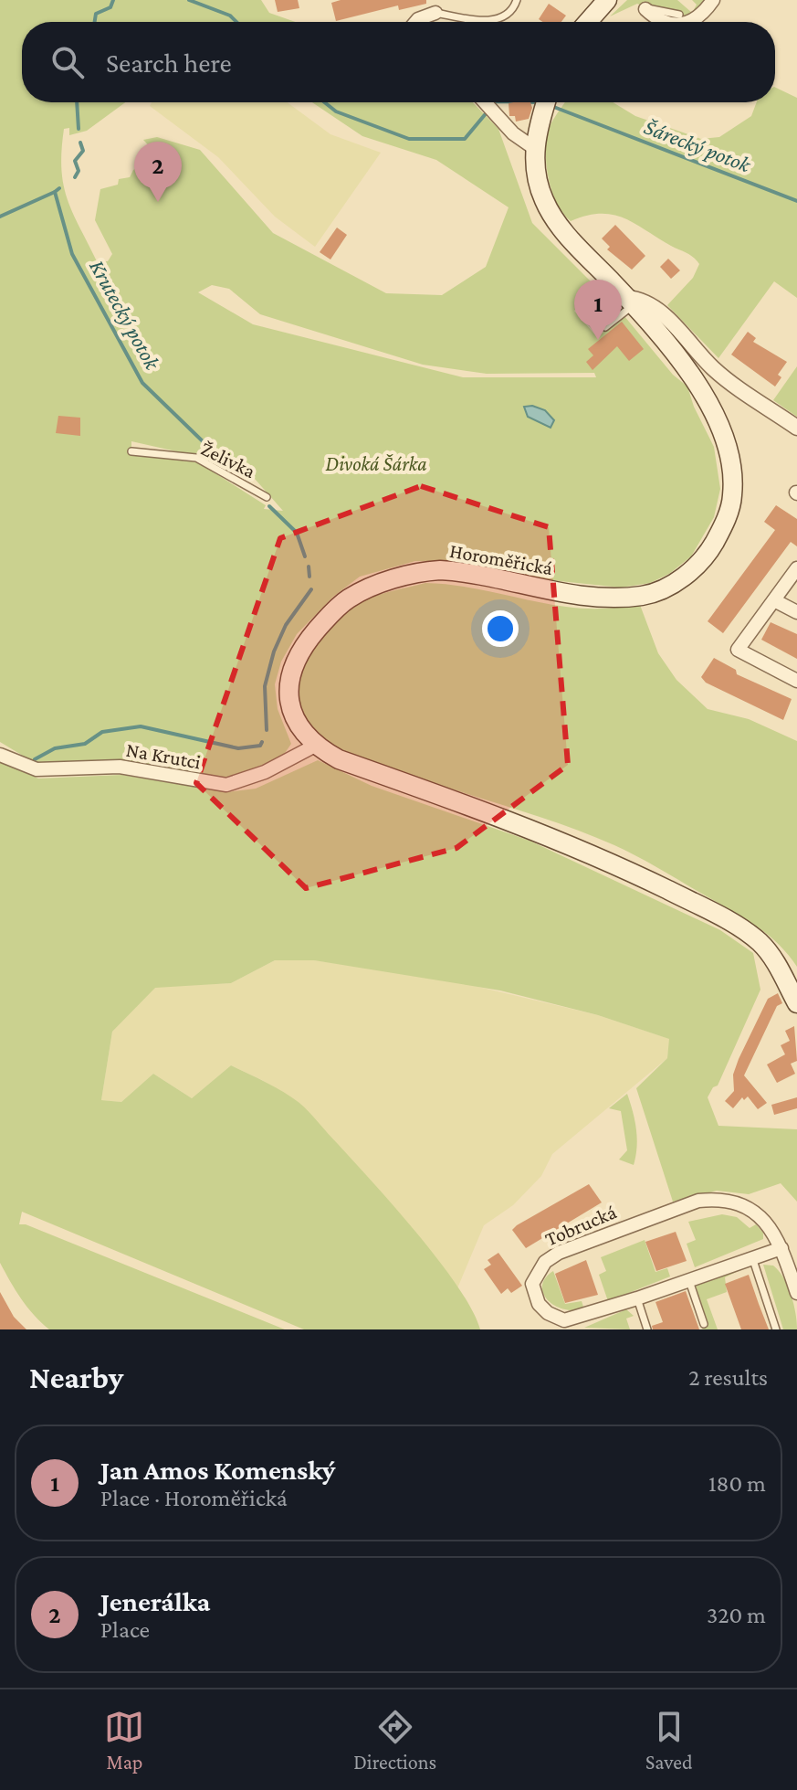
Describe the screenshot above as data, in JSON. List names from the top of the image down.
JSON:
{
  "streets": {
    "main road": ["Horoměřická"],
    "street": ["Na Krutci", "Tobrucká"],
    "lane": ["Želivka"]
  },
  "crossings": [
    ["Horoměřická", "Na Krutci"]
  ],
  "water": ["Šárecký potok", "Krutecký potok"],
  "parks": ["Divoká Šárka"],
  "page": {
    "search": "Search here",
    "pins": ["2", "1"],
    "heading": ["Nearby", "2 results"],
    "list": [
      {
        "mark": "1",
        "name": "Jan Amos Komenský",
        "note": "Place · Horoměřická",
        "value": "180 m"
      },
      {
        "mark": "2",
        "name": "Jenerálka",
        "note": "Place",
        "value": "320 m"
      }
    ],
    "nav": ["Map", "Directions", "Saved"]
  }
}
